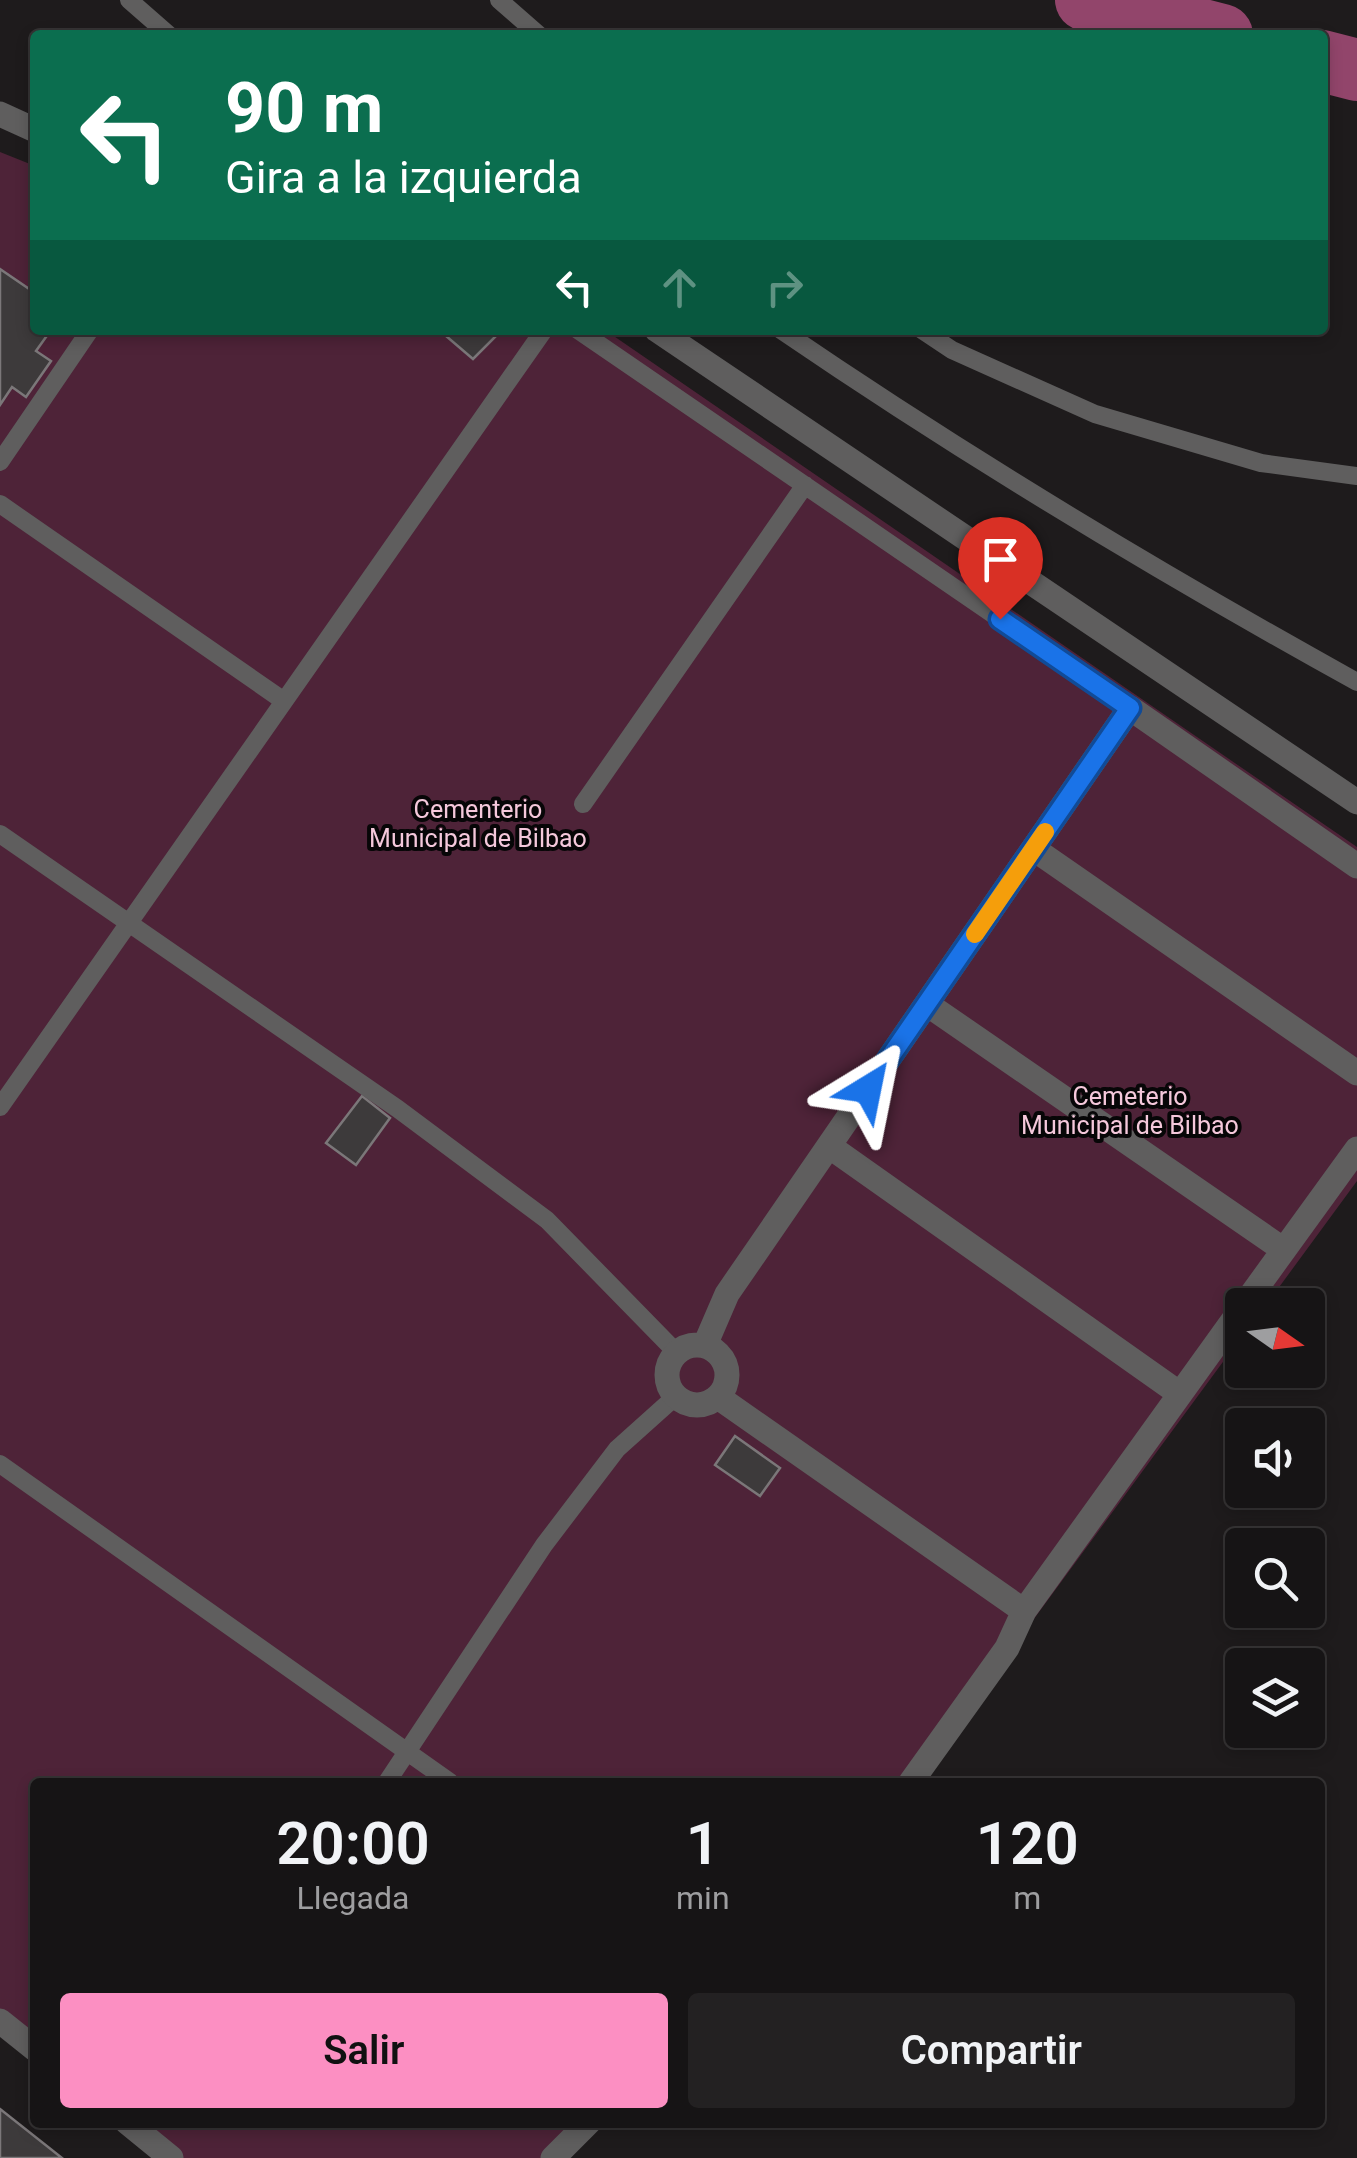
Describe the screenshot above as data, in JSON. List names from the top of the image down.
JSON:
{
  "parks": ["Cementerio Municipal de Bilbao", "Cemeterio Municipal de Bilbao"],
  "north": "right",
  "page": {
    "turn": ["90 m", "Gira a la izquierda"],
    "eta": [
      "20:00",
      "Llegada",
      "1",
      "min",
      "120",
      "m"
    ],
    "buttons": ["Salir", "Compartir"]
  }
}
